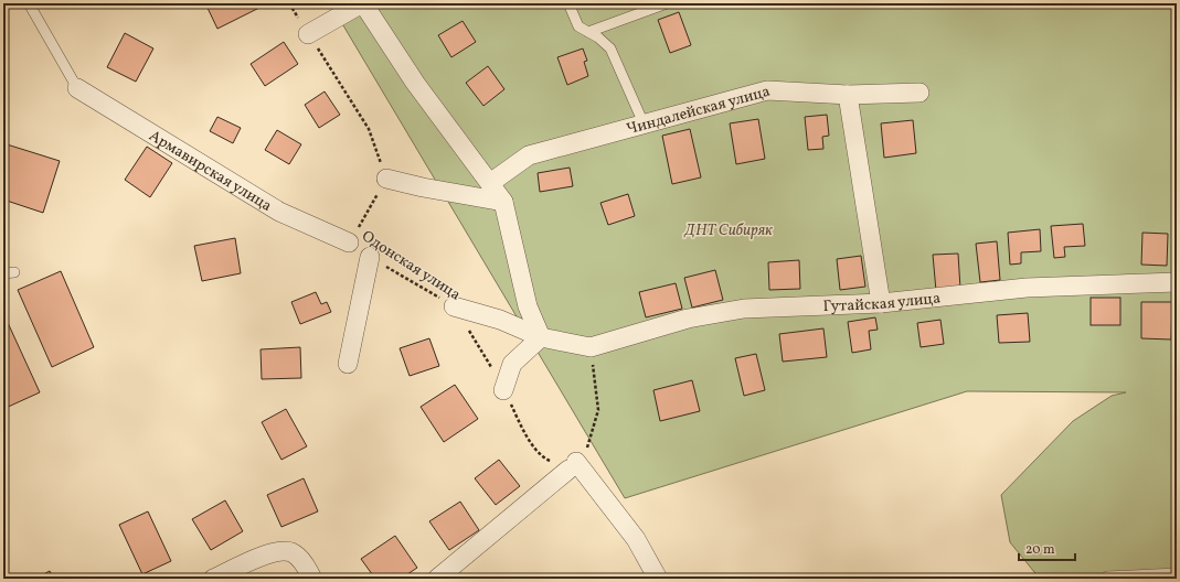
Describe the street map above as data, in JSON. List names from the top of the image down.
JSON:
{
  "streets": {
    "street": ["Чиндалейская улица", "Армавирская улица", "Гутайская улица"],
    "path": ["Одонская улица"]
  },
  "crossings": [
    ["Армавирская улица", "Одонская улица"],
    ["Одонская улица", "Гутайская улица"]
  ],
  "parks": ["ДНТ Сибиряк"],
  "scale_bar": "20 m"
}
